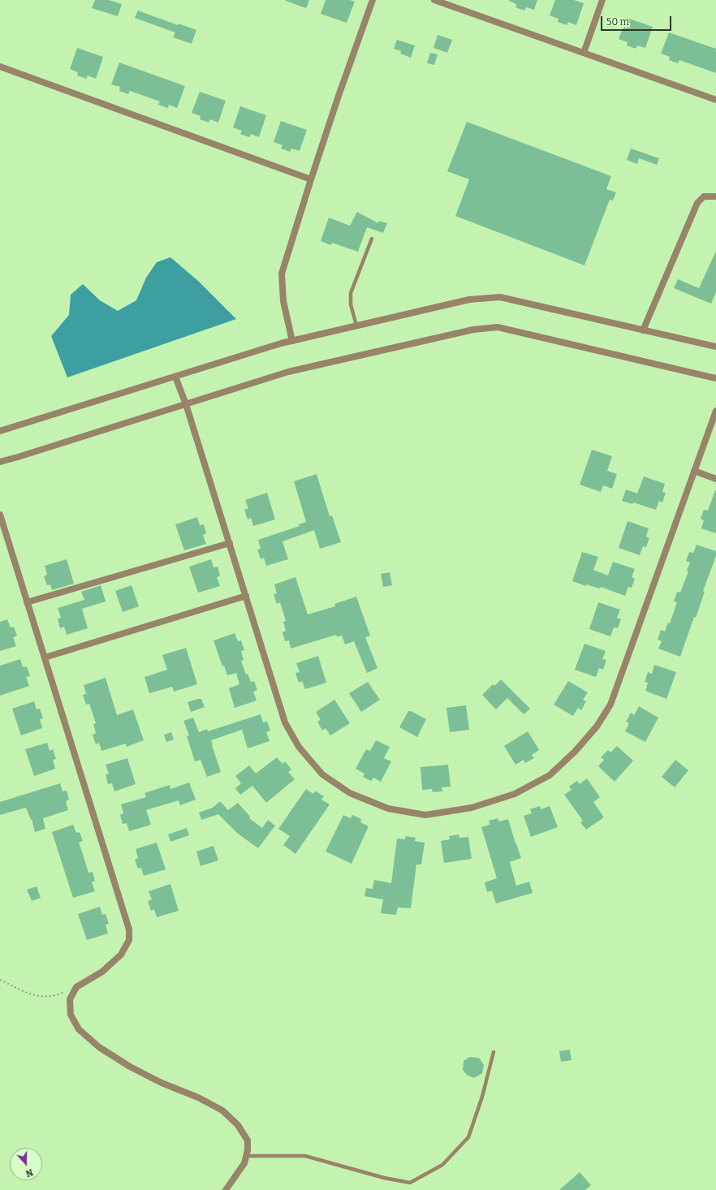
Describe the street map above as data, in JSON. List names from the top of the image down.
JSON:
{
  "scale_bar": "50 m",
  "north": "bottom"
}
